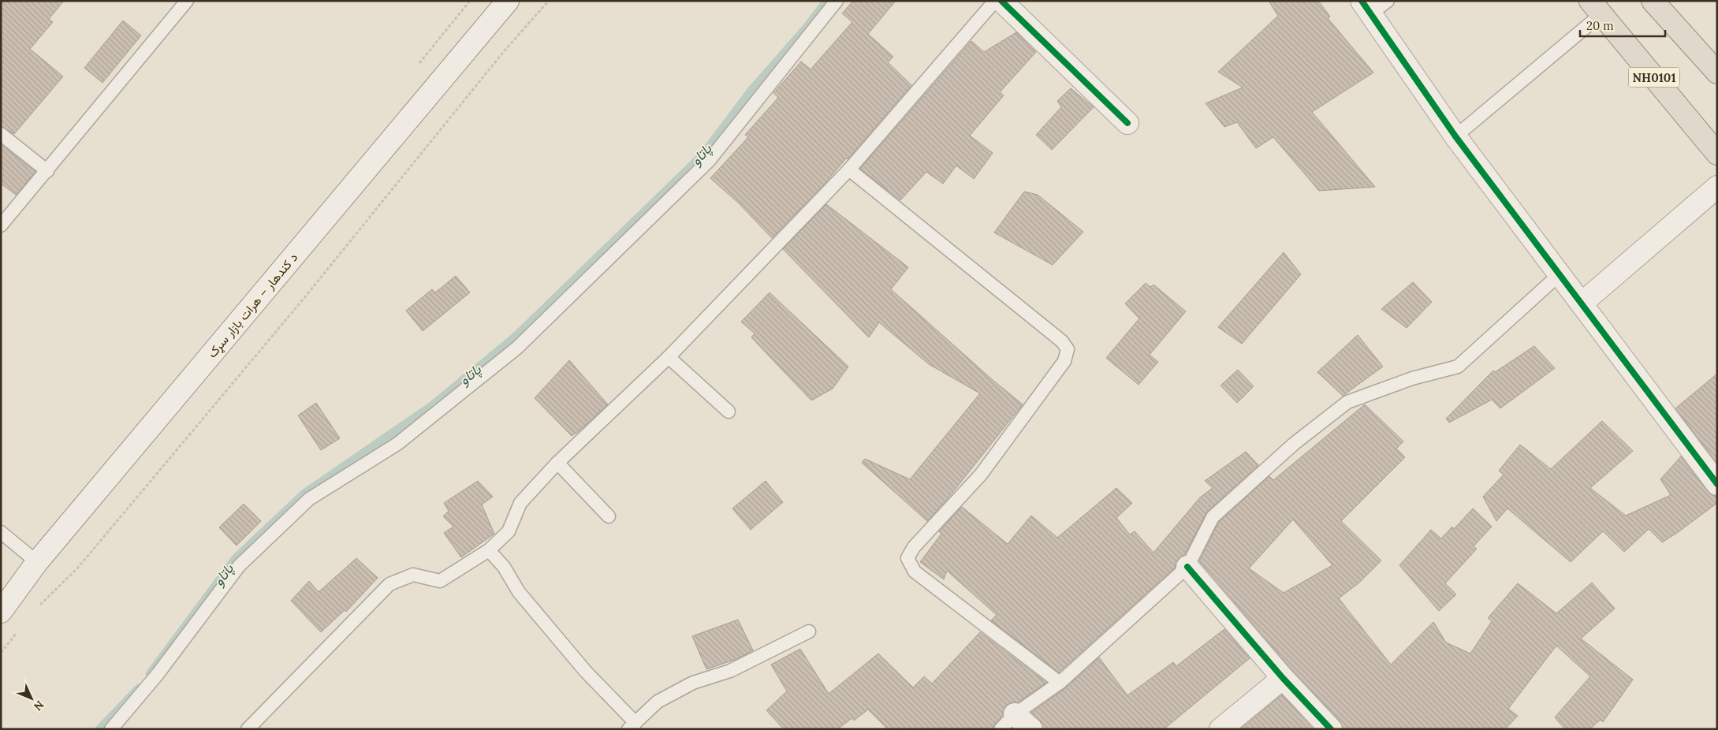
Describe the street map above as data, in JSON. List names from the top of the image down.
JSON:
{
  "streets": {
    "highway": ["NH0101"],
    "street": ["د کندهار – هرات بازار سړک"]
  },
  "water": ["پاتاو"],
  "scale_bar": "20 m",
  "north": "bottom right"
}
